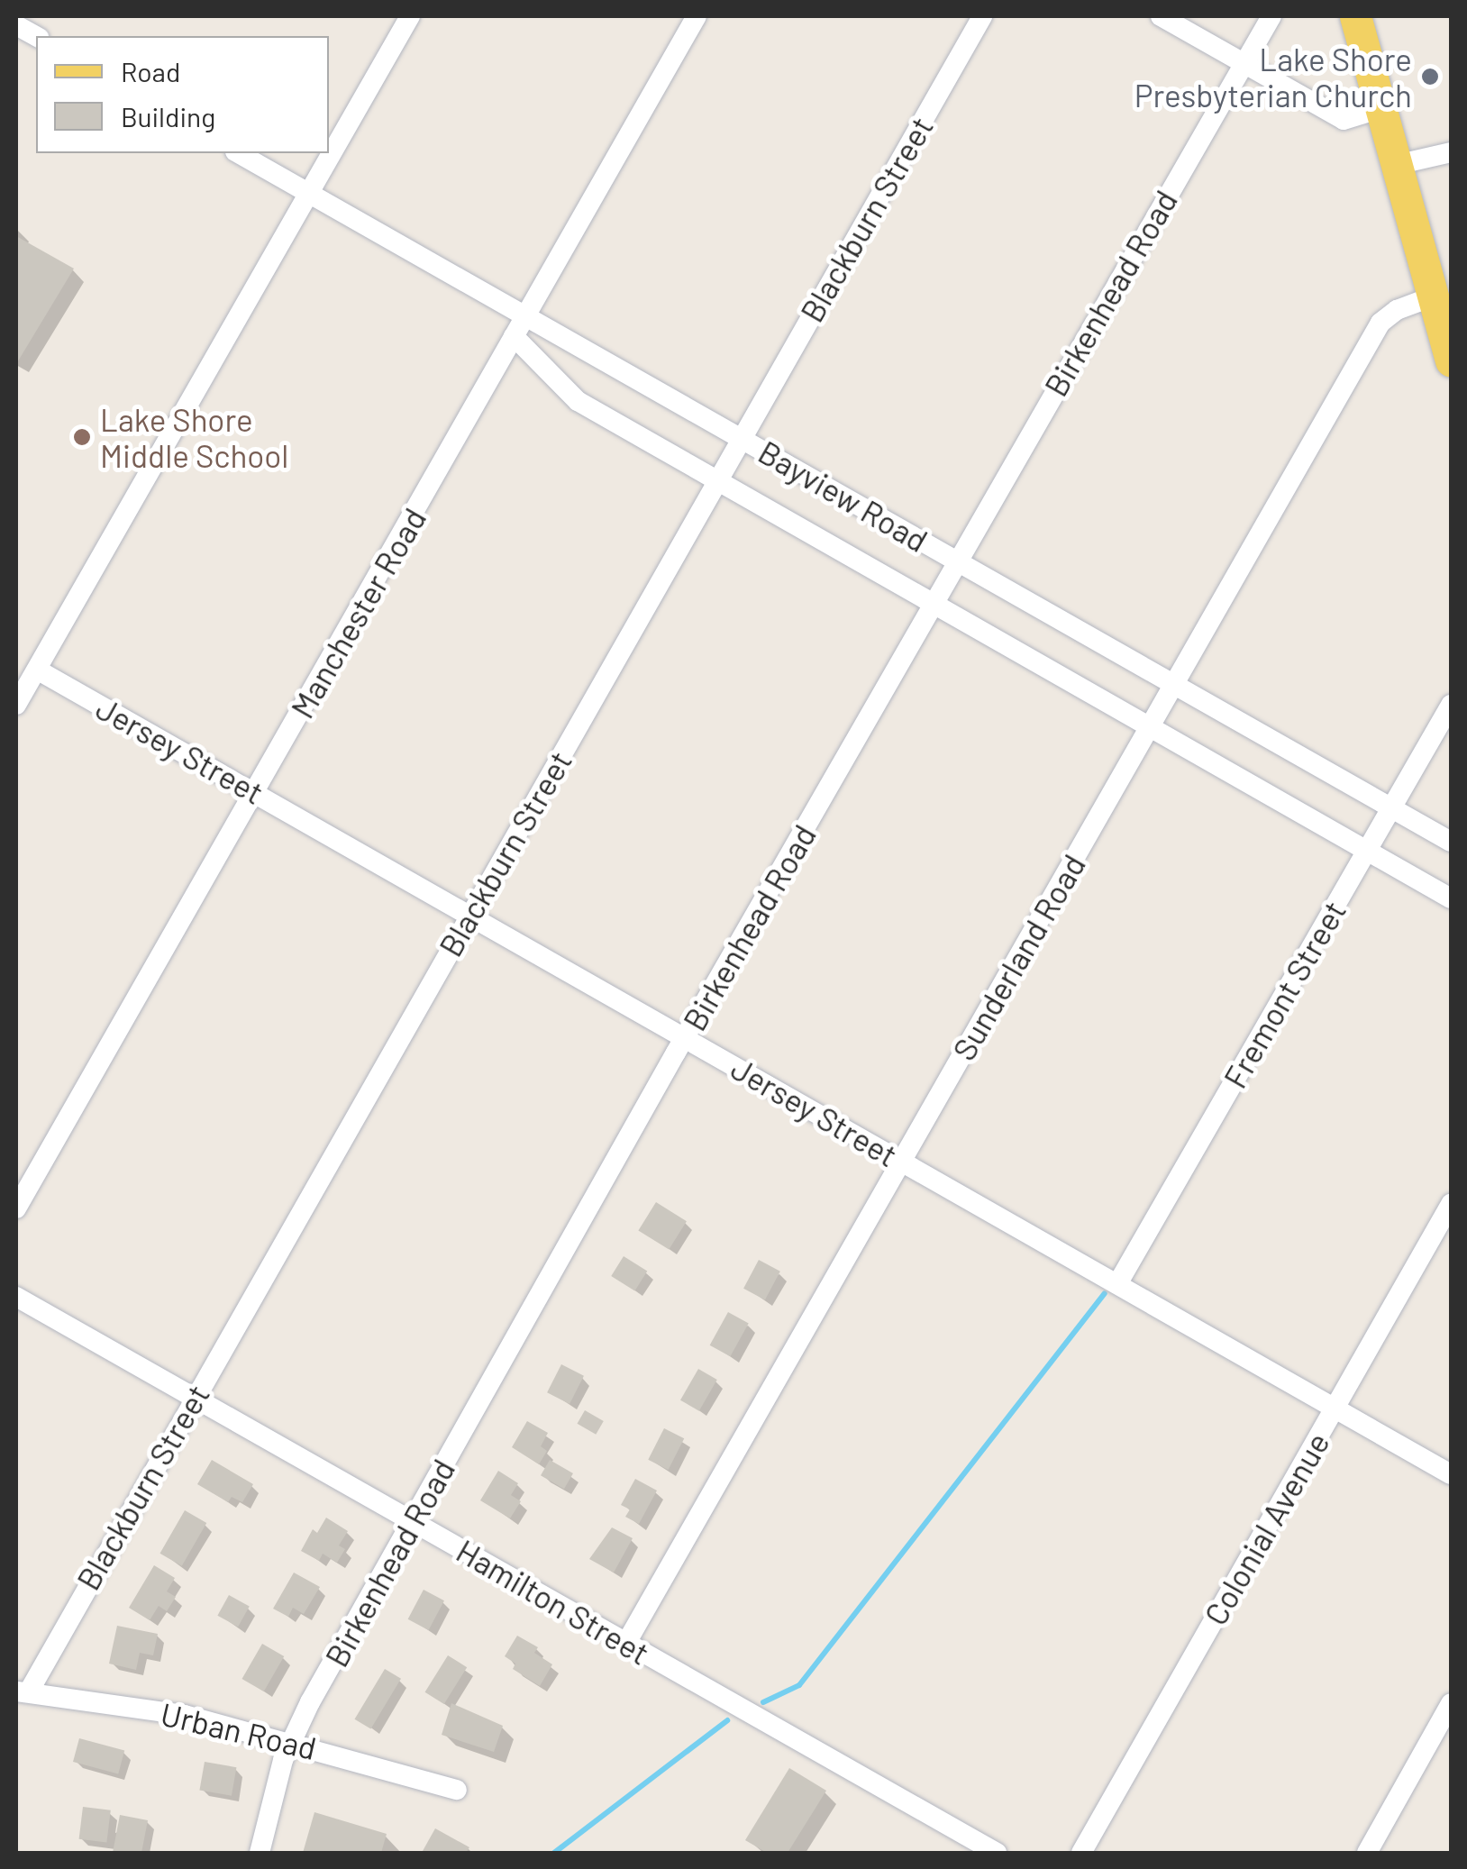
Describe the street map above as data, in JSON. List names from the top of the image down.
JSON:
{
  "streets": {
    "street": [
      "Blackburn Street",
      "Birkenhead Road",
      "Bayview Road",
      "Manchester Road",
      "Jersey Street",
      "Sunderland Road",
      "Fremont Street",
      "Colonial Avenue",
      "Hamilton Street",
      "Urban Road"
    ]
  },
  "crossings": [
    ["Blackburn Street", "Bayview Road"],
    ["Blackburn Street", "Jersey Street"],
    ["Blackburn Street", "Hamilton Street"],
    ["Blackburn Street", "Urban Road"],
    ["Birkenhead Road", "Bayview Road"],
    ["Birkenhead Road", "Jersey Street"],
    ["Birkenhead Road", "Hamilton Street"],
    ["Birkenhead Road", "Urban Road"],
    ["Bayview Road", "Manchester Road"],
    ["Bayview Road", "Sunderland Road"],
    ["Bayview Road", "Fremont Street"],
    ["Manchester Road", "Jersey Street"],
    ["Jersey Street", "Sunderland Road"],
    ["Jersey Street", "Fremont Street"],
    ["Jersey Street", "Colonial Avenue"],
    ["Sunderland Road", "Hamilton Street"]
  ],
  "places": ["Lake Shore Presbyterian Church", "Lake Shore Middle School"],
  "legend": ["Road", "Building"]
}
